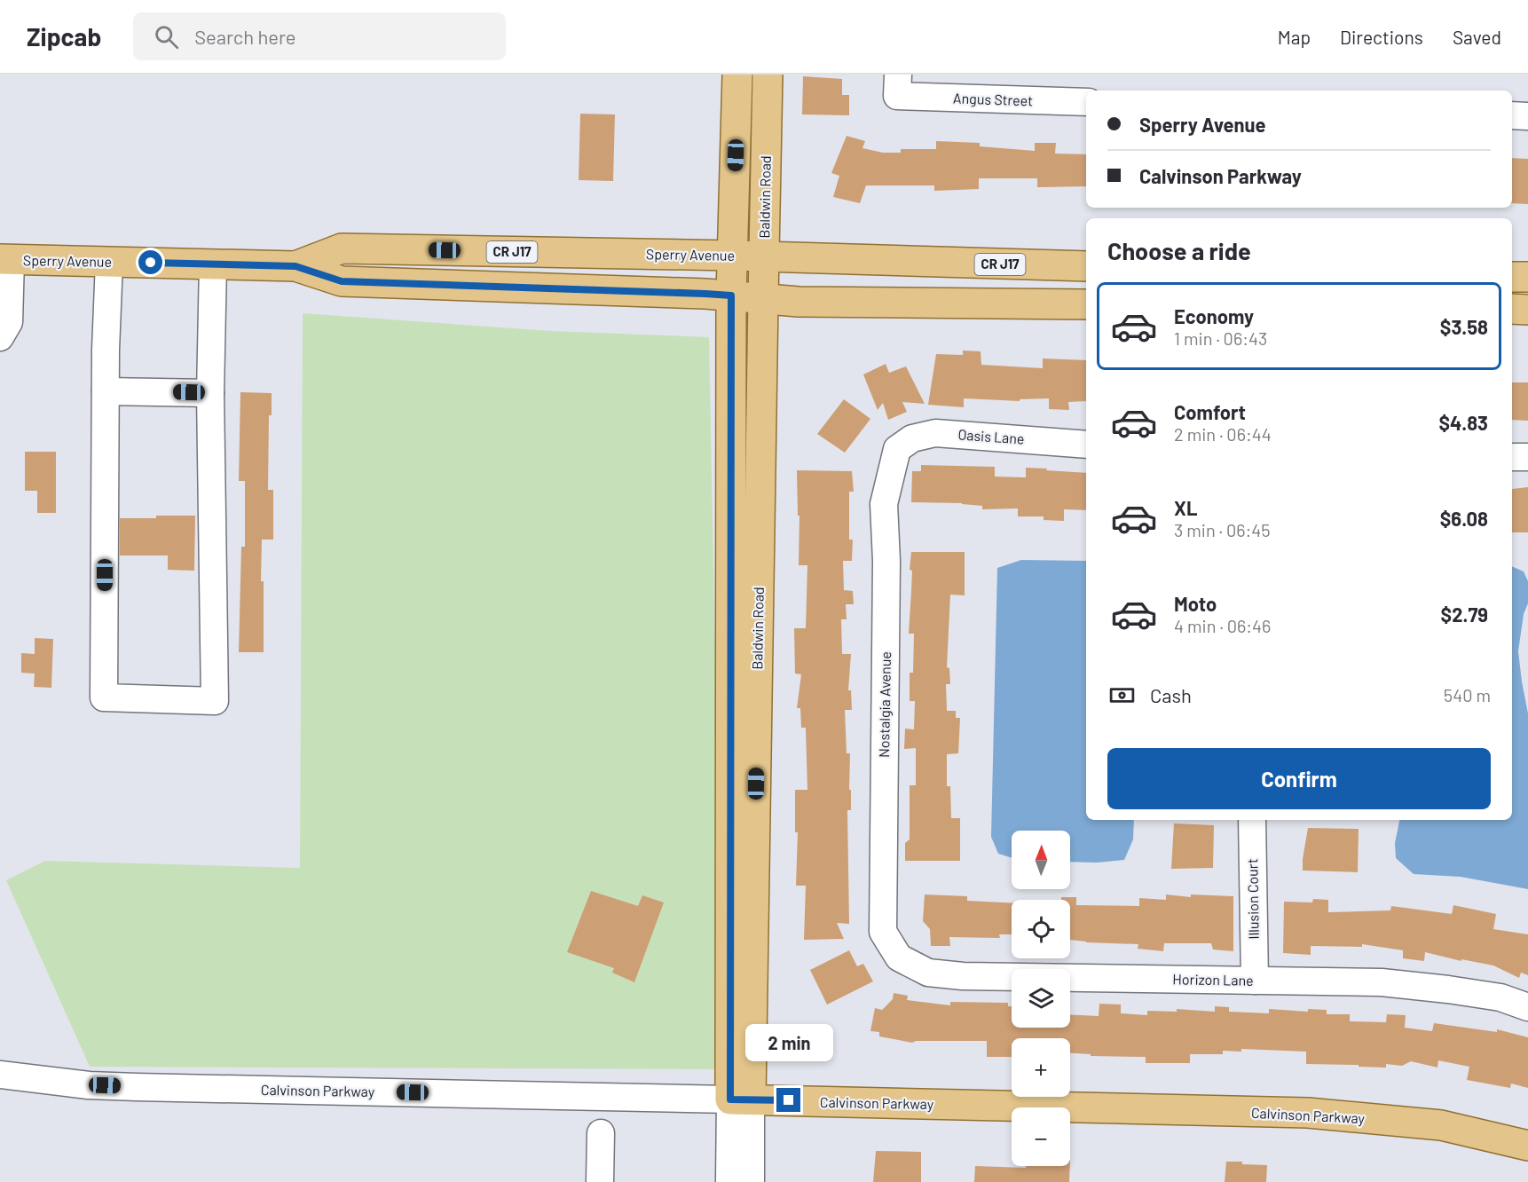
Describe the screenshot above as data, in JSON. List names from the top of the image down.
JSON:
{
  "streets": {
    "main road": [
      "Baldwin Road",
      "CR J17",
      "Sperry Avenue",
      "Calvinson Parkway"
    ],
    "street": [
      "Angus Street",
      "Oasis Lane",
      "Nostalgia Avenue",
      "Illusion Court",
      "Horizon Lane"
    ]
  },
  "crossings": [
    ["Baldwin Road", "Sperry Avenue"],
    ["Baldwin Road", "Calvinson Parkway"],
    ["Oasis Lane", "Nostalgia Avenue"],
    ["Nostalgia Avenue", "Horizon Lane"],
    ["Illusion Court", "Horizon Lane"]
  ],
  "north": "top",
  "page": {
    "header": "Zipcab",
    "search": "Search here",
    "nav": ["Map", "Directions", "Saved"],
    "banner": ["Sperry Avenue", "Calvinson Parkway"],
    "heading": "Choose a ride",
    "list": [
      {
        "name": "Economy",
        "note": "1 min · 06:43",
        "value": "$3.58"
      },
      {
        "name": "Comfort",
        "note": "2 min · 06:44",
        "value": "$4.83"
      },
      {
        "name": "XL",
        "note": "3 min · 06:45",
        "value": "$6.08"
      },
      {
        "name": "Moto",
        "note": "4 min · 06:46",
        "value": "$2.79"
      }
    ],
    "pay": ["Cash", "540 m"],
    "buttons": "Confirm",
    "map_buttons": ["+", "−"],
    "bubble": "2 min"
  }
}
